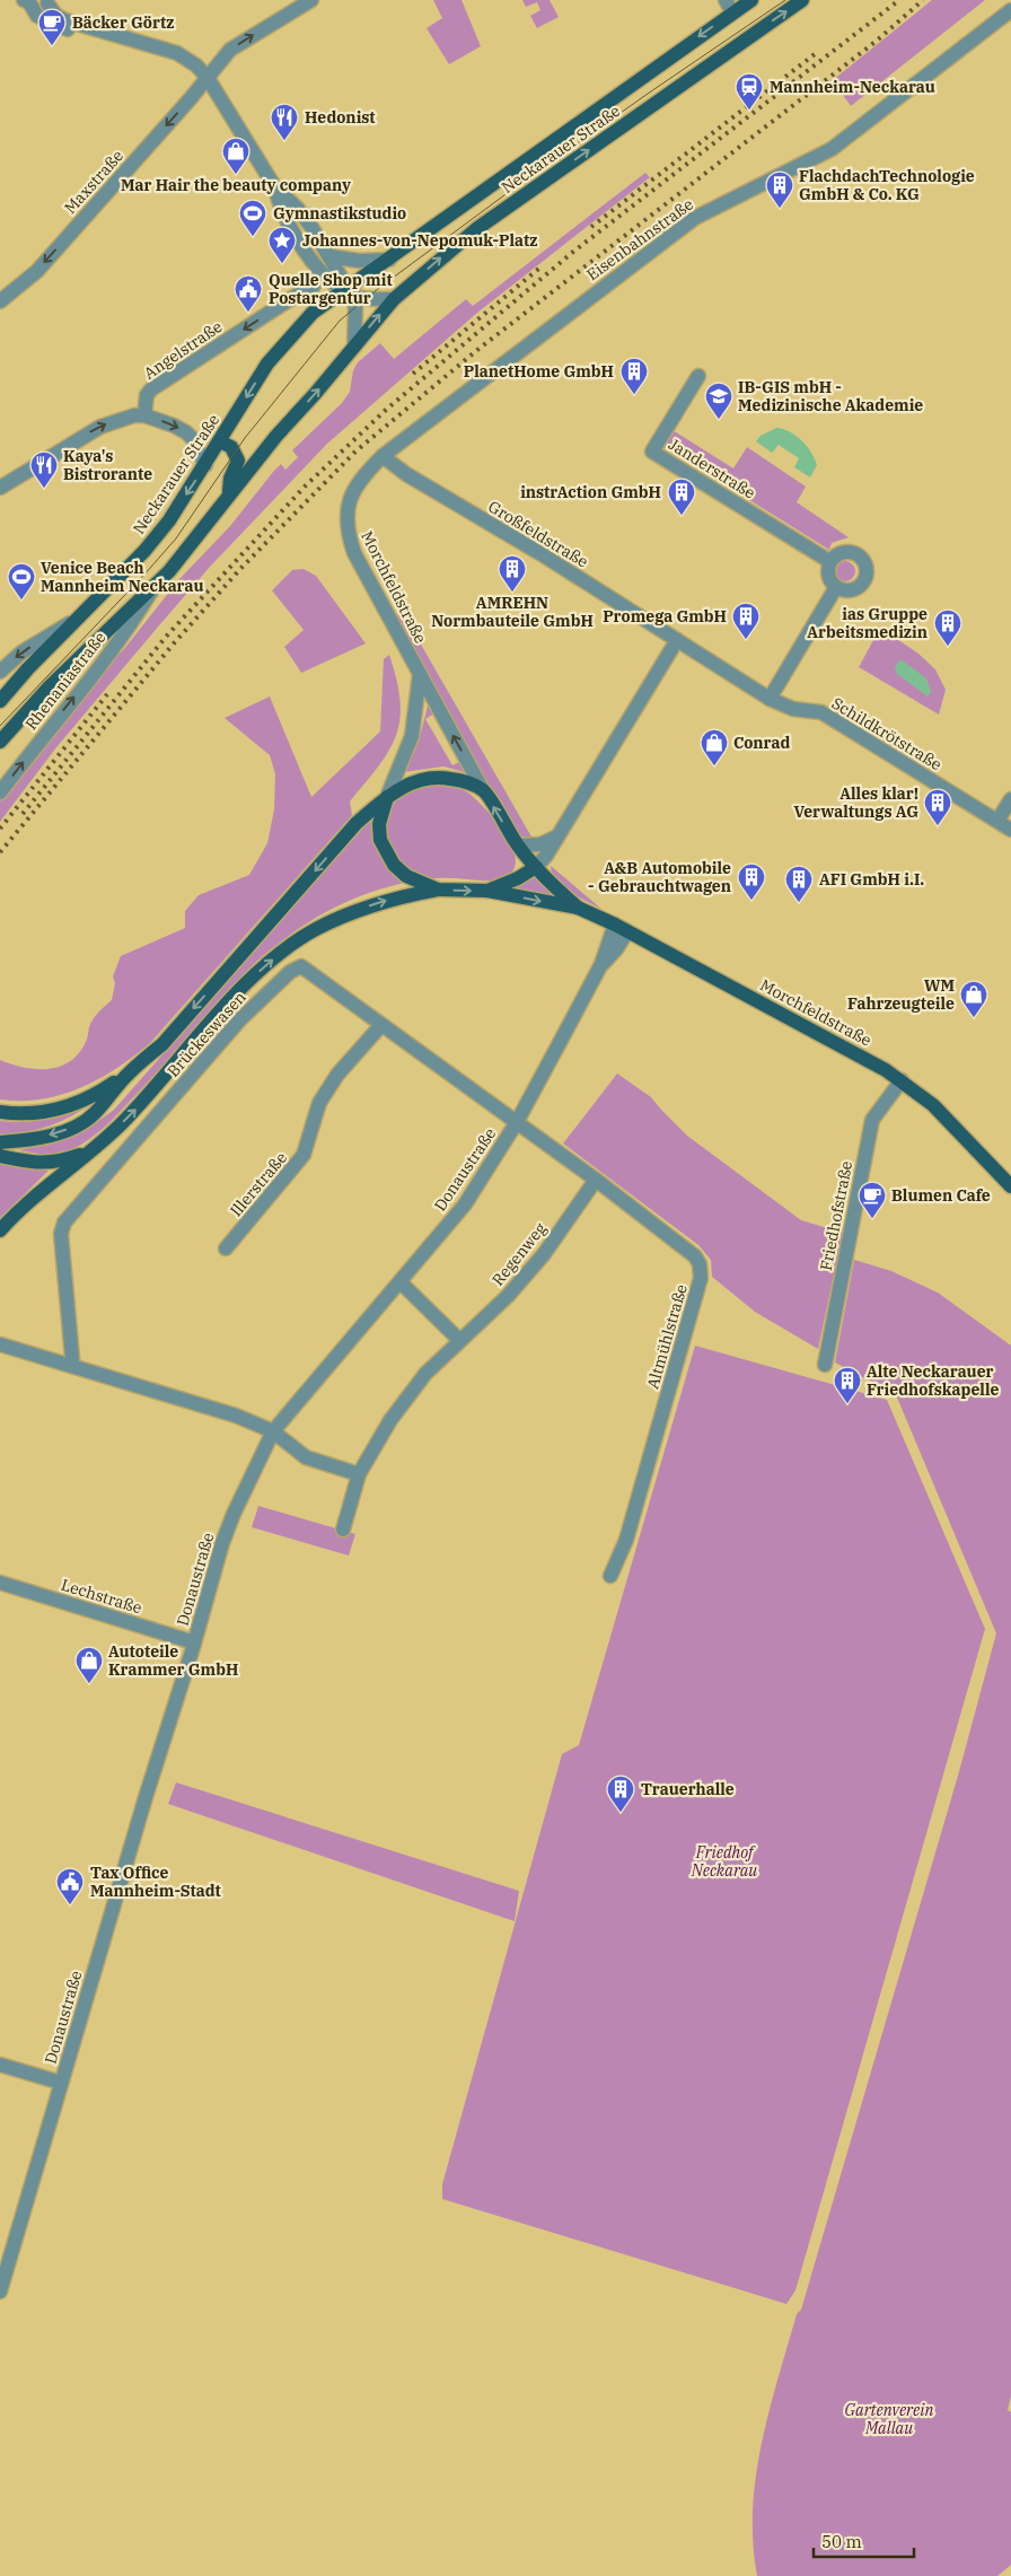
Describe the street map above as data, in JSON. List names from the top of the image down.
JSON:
{
  "streets": {
    "main road": ["Neckarauer Straße", "Morchfeldstraße"],
    "street": [
      "Maxstraße",
      "Eisenbahnstraße",
      "Angelstraße",
      "Janderstraße",
      "Großfeldstraße",
      "Rhenaniastraße",
      "Schildkrötstraße",
      "Brückeswasen",
      "Donaustraße",
      "Illerstraße",
      "Friedhofstraße",
      "Regenweg",
      "Altmühlstraße",
      "Lechstraße"
    ]
  },
  "crossings": [
    ["Neckarauer Straße", "Rhenaniastraße"],
    ["Eisenbahnstraße", "Großfeldstraße"],
    ["Eisenbahnstraße", "Morchfeldstraße"],
    ["Großfeldstraße", "Morchfeldstraße"],
    ["Großfeldstraße", "Schildkrötstraße"],
    ["Morchfeldstraße", "Donaustraße"],
    ["Morchfeldstraße", "Friedhofstraße"],
    ["Brückeswasen", "Donaustraße"],
    ["Brückeswasen", "Illerstraße"],
    ["Brückeswasen", "Altmühlstraße"],
    ["Donaustraße", "Altmühlstraße"],
    ["Donaustraße", "Lechstraße"],
    ["Regenweg", "Altmühlstraße"]
  ],
  "one_way": ["Angelstraße"],
  "parks": ["Friedhof Neckarau", "Gartenverein Mallau"],
  "places": {
    "cafe": ["Bäcker Görtz", "Blumen Cafe"],
    "station": ["Mannheim-Neckarau"],
    "restaurant": ["Hedonist", "Kaya's Bistrorante"],
    "shop": [
      "Mar Hair the beauty company",
      "Conrad",
      "WM Fahrzeugteile",
      "Autoteile Krammer GmbH"
    ],
    "building": [
      "FlachdachTechnologie GmbH & Co. KG",
      "PlanetHome GmbH",
      "instrAction GmbH",
      "AMREHN Normbauteile GmbH",
      "Promega GmbH",
      "ias Gruppe Arbeitsmedizin",
      "Alles klar! Verwaltungs AG",
      "A&B Automobile - Gebrauchtwagen",
      "AFI GmbH i.I.",
      "Alte Neckarauer Friedhofskapelle",
      "Trauerhalle"
    ],
    "sports": ["Gymnastikstudio", "Venice Beach Mannheim Neckarau"],
    "place": ["Johannes-von-Nepomuk-Platz"],
    "public building": ["Quelle Shop mit Postargentur", "Tax Office Mannheim-Stadt"],
    "school or university": ["IB-GIS mbH - Medizinische Akademie"]
  },
  "scale_bar": "50 m"
}
